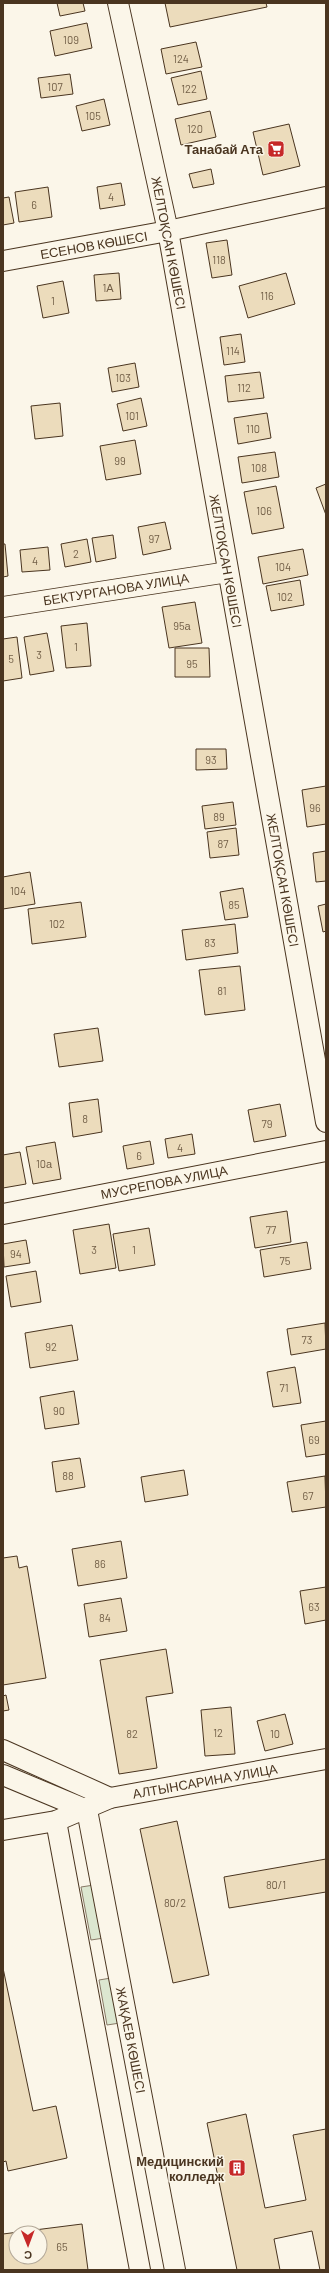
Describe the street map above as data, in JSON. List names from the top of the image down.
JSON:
{
  "streets": {
    "street": [
      "ЖЕЛТОҚСАН КӨШЕСІ",
      "ЕСЕНОВ КӨШЕСІ",
      "БЕКТУРГАНОВА УЛИЦА",
      "МУСРЕПОВА УЛИЦА",
      "АЛТЫНСАРИНА УЛИЦА",
      "ЖАҚАЕВ КӨШЕСІ"
    ]
  },
  "crossings": [
    ["ЖЕЛТОҚСАН КӨШЕСІ", "ЕСЕНОВ КӨШЕСІ"],
    ["ЖЕЛТОҚСАН КӨШЕСІ", "БЕКТУРГАНОВА УЛИЦА"],
    ["АЛТЫНСАРИНА УЛИЦА", "ЖАҚАЕВ КӨШЕСІ"]
  ],
  "places": {
    "supermarket": ["Танабай Ата"],
    "building": ["Медицинский колледж"]
  },
  "house_numbers": [
    "109",
    "124",
    "107",
    "122",
    "105",
    "120",
    "4",
    "6",
    "118",
    "1А",
    "116",
    "1",
    "114",
    "103",
    "112",
    "101",
    "110",
    "99",
    "108",
    "106",
    "97",
    "2",
    "4",
    "104",
    "102",
    "95а",
    "1",
    "3",
    "5",
    "95",
    "93",
    "96",
    "89",
    "87",
    "104",
    "85",
    "102",
    "83",
    "81",
    "8",
    "79",
    "4",
    "6",
    "10а",
    "77",
    "3",
    "1",
    "94",
    "75",
    "73",
    "92",
    "71",
    "90",
    "69",
    "88",
    "67",
    "86",
    "63",
    "84",
    "12",
    "82",
    "10",
    "80/1",
    "80/2",
    "65"
  ],
  "north": "bottom"
}
